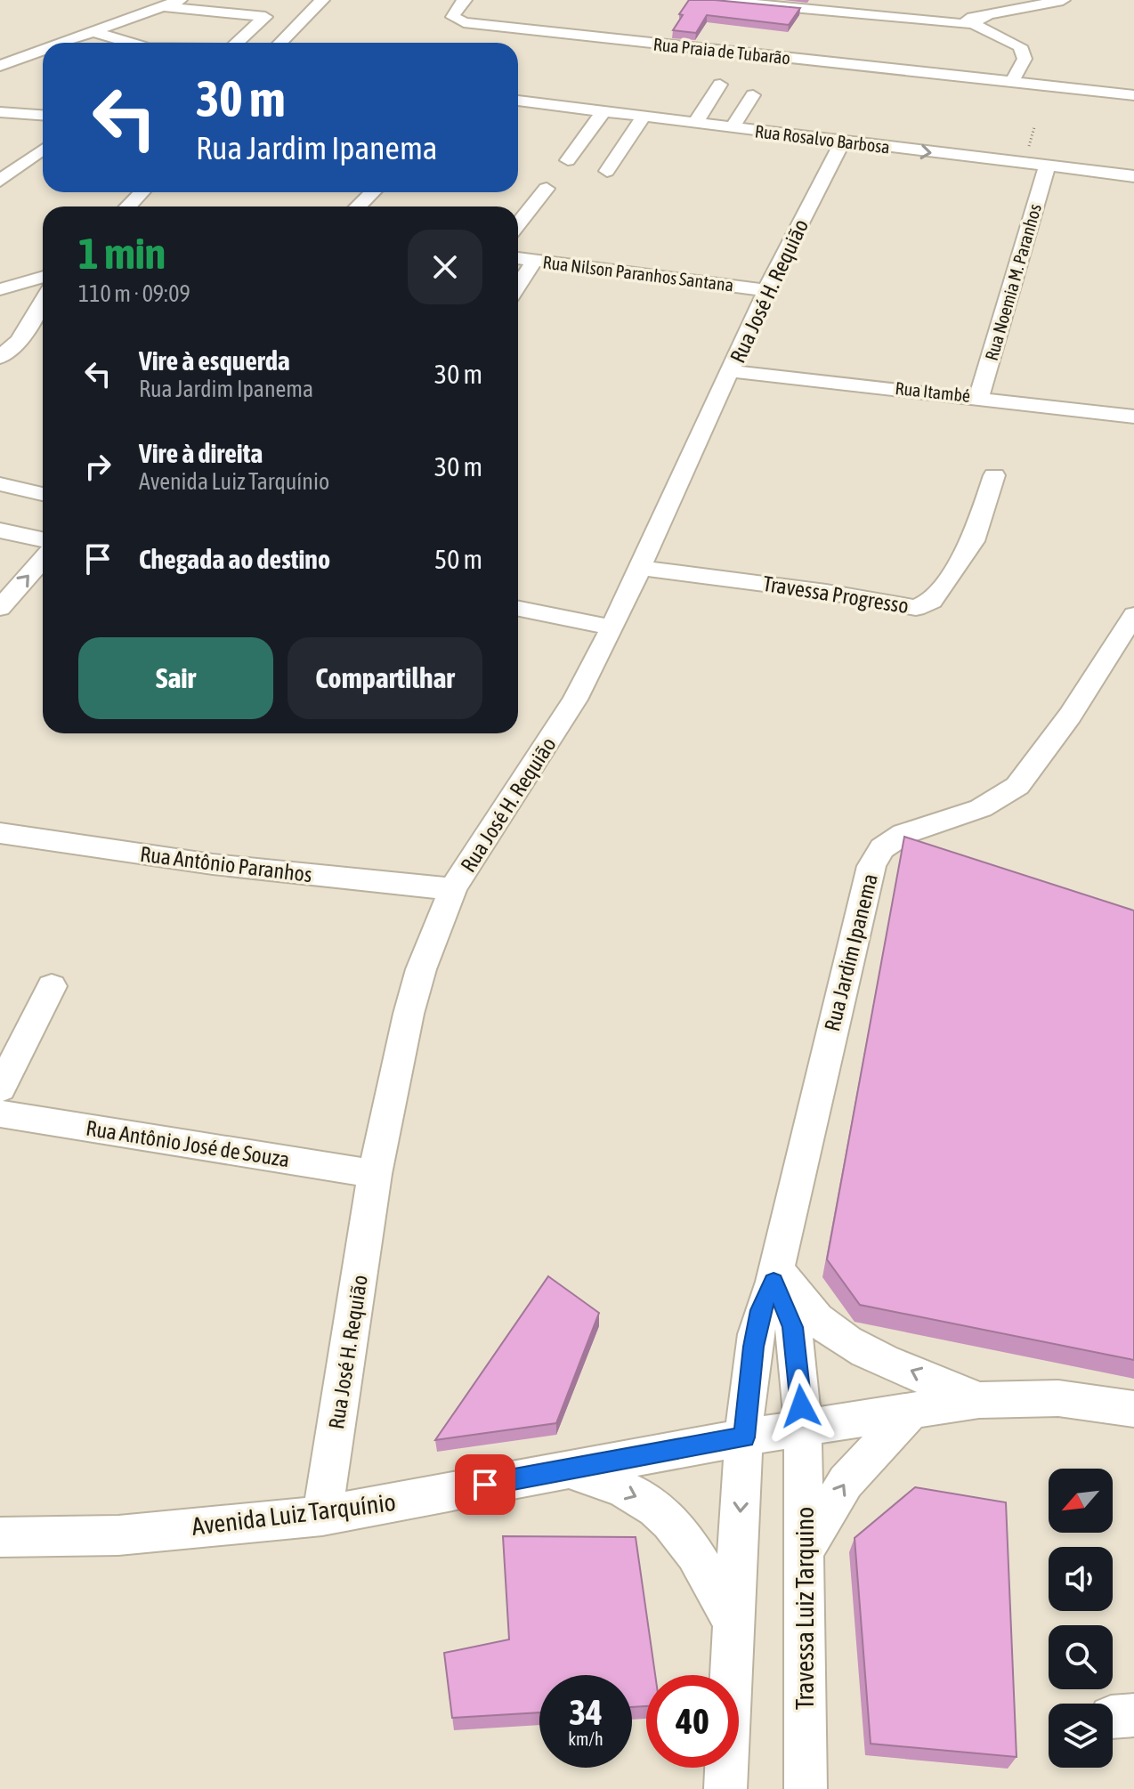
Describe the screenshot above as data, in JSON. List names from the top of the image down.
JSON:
{
  "streets": {
    "street": [
      "Rua Praia de Tubarão",
      "Rua Rosalvo Barbosa",
      "Rua Nilson Paranhos Santana",
      "Rua Noemia M. Paranhos",
      "Rua José H. Requião",
      "Rua Itambé",
      "Travessa Progresso",
      "Rua Antônio Paranhos",
      "Rua Jardim Ipanema",
      "Rua Antônio José de Souza",
      "Avenida Luiz Tarquínio",
      "Travessa Luiz Tarquino"
    ]
  },
  "crossings": [
    ["Rua Rosalvo Barbosa", "Rua Noemia M. Paranhos"],
    ["Rua Rosalvo Barbosa", "Rua José H. Requião"],
    ["Rua Nilson Paranhos Santana", "Rua José H. Requião"],
    ["Rua Noemia M. Paranhos", "Rua Itambé"],
    ["Rua José H. Requião", "Rua Itambé"],
    ["Rua José H. Requião", "Travessa Progresso"],
    ["Rua José H. Requião", "Rua Antônio Paranhos"],
    ["Rua José H. Requião", "Rua Antônio José de Souza"],
    ["Rua José H. Requião", "Avenida Luiz Tarquínio"],
    ["Rua Jardim Ipanema", "Avenida Luiz Tarquínio"],
    ["Avenida Luiz Tarquínio", "Travessa Luiz Tarquino"]
  ],
  "north": "bottom left",
  "page": {
    "turn": ["30 m", "Rua Jardim Ipanema"],
    "heading": ["1 min", "110 m · 09:09"],
    "list": [
      {
        "name": "Vire à esquerda",
        "note": "Rua Jardim Ipanema",
        "value": "30 m"
      },
      {
        "name": "Vire à direita",
        "note": "Avenida Luiz Tarquínio",
        "value": "30 m"
      },
      {
        "name": "Chegada ao destino",
        "value": "50 m"
      }
    ],
    "buttons": ["Sair", "Compartilhar"],
    "speed": "34 km/h",
    "limit": "40"
  }
}
